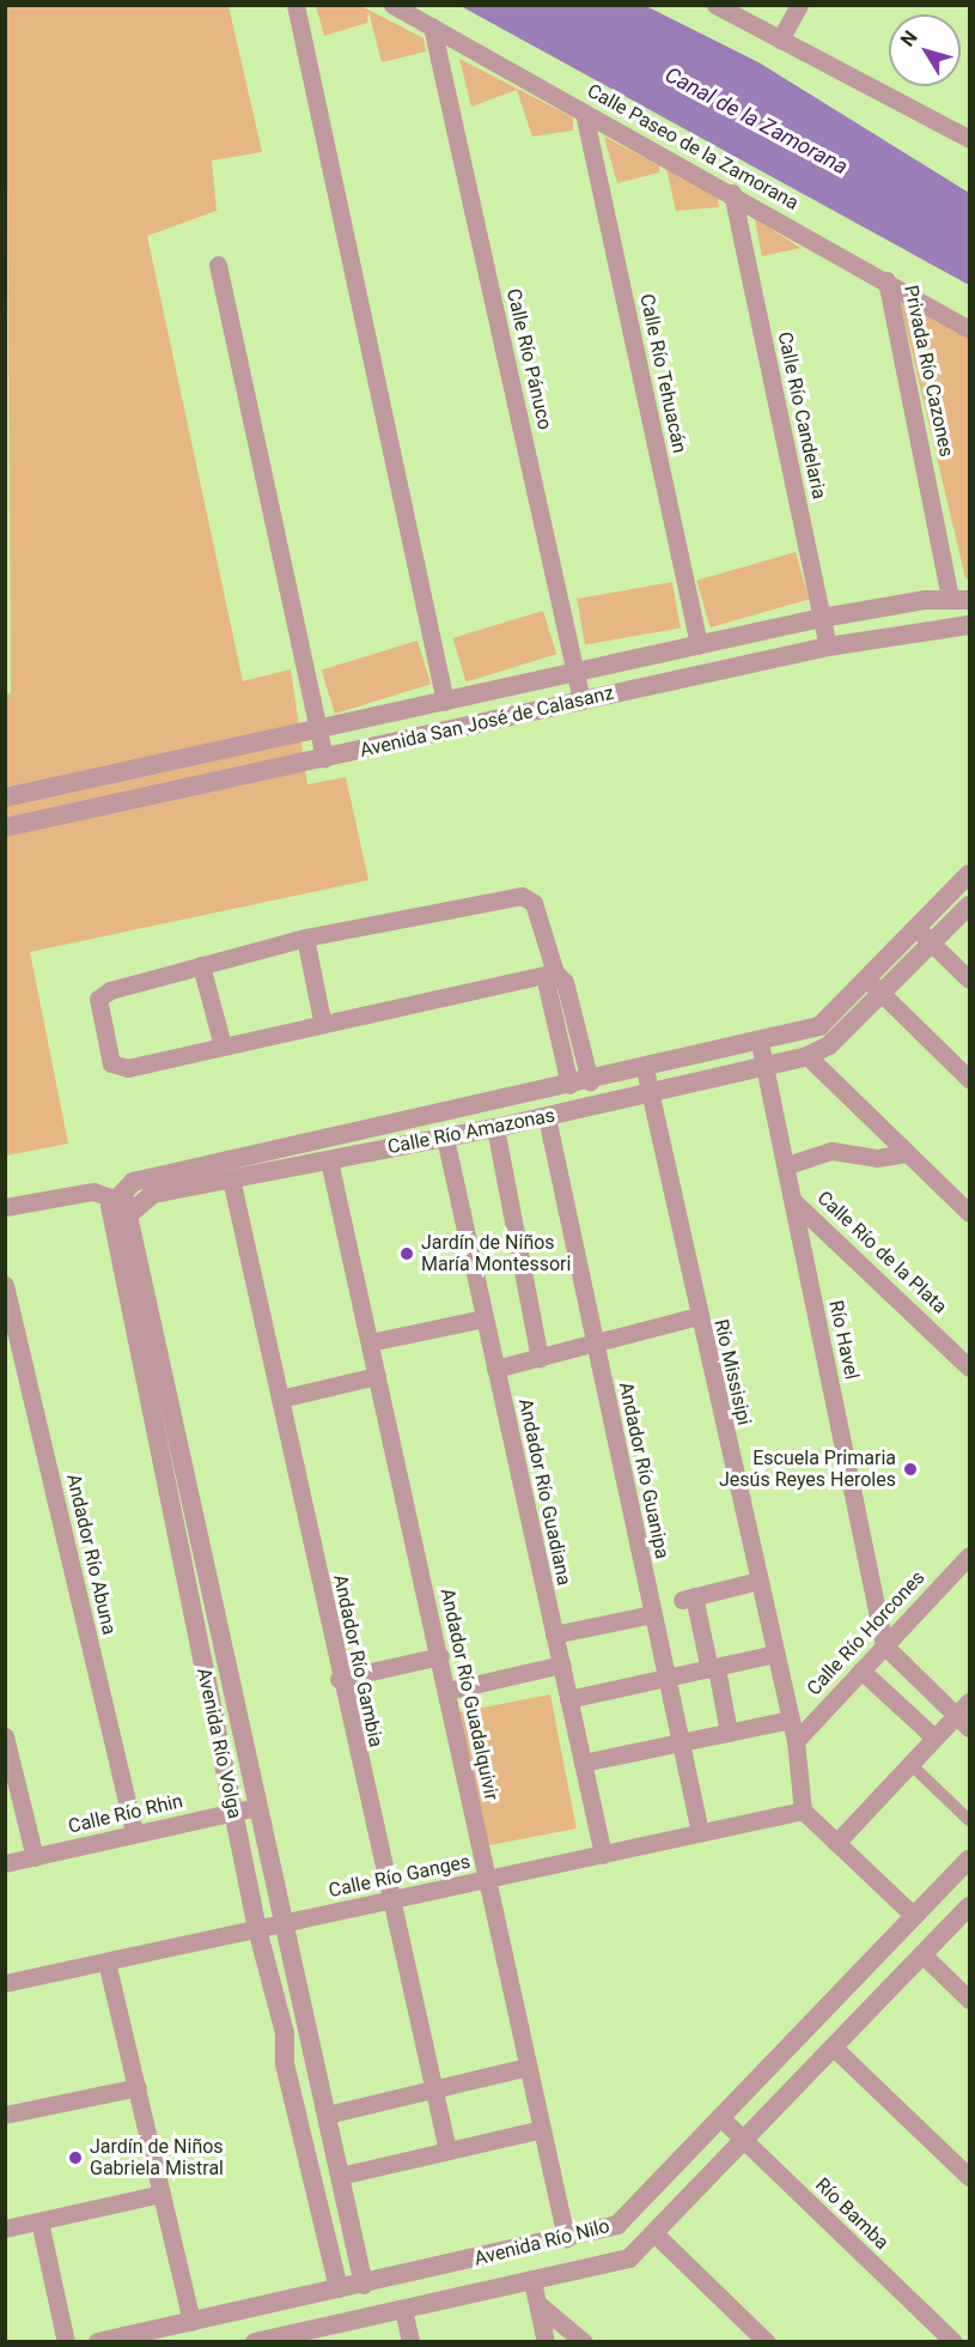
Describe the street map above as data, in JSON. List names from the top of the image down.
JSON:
{
  "streets": {
    "street": [
      "Calle Paseo de la Zamorana",
      "Calle Río Pánuco",
      "Privada Río Cazones",
      "Calle Río Tehuacán",
      "Calle Río Candelaria",
      "Avenida San José de Calasanz",
      "Calle Río Amazonas",
      "Calle Río de la Plata",
      "Río Havel",
      "Río Missisipi",
      "Andador Río Guanipa",
      "Andador Río Guadiana",
      "Andador Río Abuna",
      "Calle Río Horcones",
      "Andador Río Gambia",
      "Andador Río Guadalquivir",
      "Avenida Río Volga",
      "Calle Río Rhin",
      "Calle Río Ganges",
      "Río Bamba",
      "Avenida Río Nilo"
    ]
  },
  "crossings": [
    ["Calle Paseo de la Zamorana", "Calle Río Pánuco"],
    ["Calle Paseo de la Zamorana", "Privada Río Cazones"],
    ["Calle Paseo de la Zamorana", "Calle Río Tehuacán"],
    ["Calle Paseo de la Zamorana", "Calle Río Candelaria"],
    ["Calle Río Pánuco", "Avenida San José de Calasanz"],
    ["Privada Río Cazones", "Avenida San José de Calasanz"],
    ["Calle Río Tehuacán", "Avenida San José de Calasanz"],
    ["Calle Río Candelaria", "Avenida San José de Calasanz"],
    ["Calle Río Amazonas", "Río Havel"],
    ["Calle Río Amazonas", "Río Missisipi"],
    ["Calle Río Amazonas", "Andador Río Guanipa"],
    ["Calle Río Amazonas", "Andador Río Guadiana"],
    ["Calle Río Amazonas", "Andador Río Gambia"],
    ["Calle Río Amazonas", "Andador Río Guadalquivir"],
    ["Calle Río Amazonas", "Avenida Río Volga"],
    ["Calle Río de la Plata", "Río Havel"],
    ["Río Havel", "Calle Río Horcones"],
    ["Río Missisipi", "Calle Río Horcones"],
    ["Río Missisipi", "Calle Río Ganges"],
    ["Andador Río Guanipa", "Calle Río Ganges"],
    ["Andador Río Guadiana", "Calle Río Ganges"],
    ["Andador Río Abuna", "Calle Río Rhin"],
    ["Andador Río Gambia", "Calle Río Ganges"],
    ["Andador Río Guadalquivir", "Calle Río Ganges"],
    ["Andador Río Guadalquivir", "Avenida Río Nilo"],
    ["Avenida Río Volga", "Calle Río Rhin"],
    ["Avenida Río Volga", "Calle Río Ganges"],
    ["Avenida Río Volga", "Avenida Río Nilo"],
    ["Río Bamba", "Avenida Río Nilo"]
  ],
  "water": ["Canal de la Zamorana"],
  "places": ["Jardín de Niños María Montessori", "Escuela Primaria Jesús Reyes Heroles", "Jardín de Niños Gabriela Mistral"],
  "north": "top left"
}
